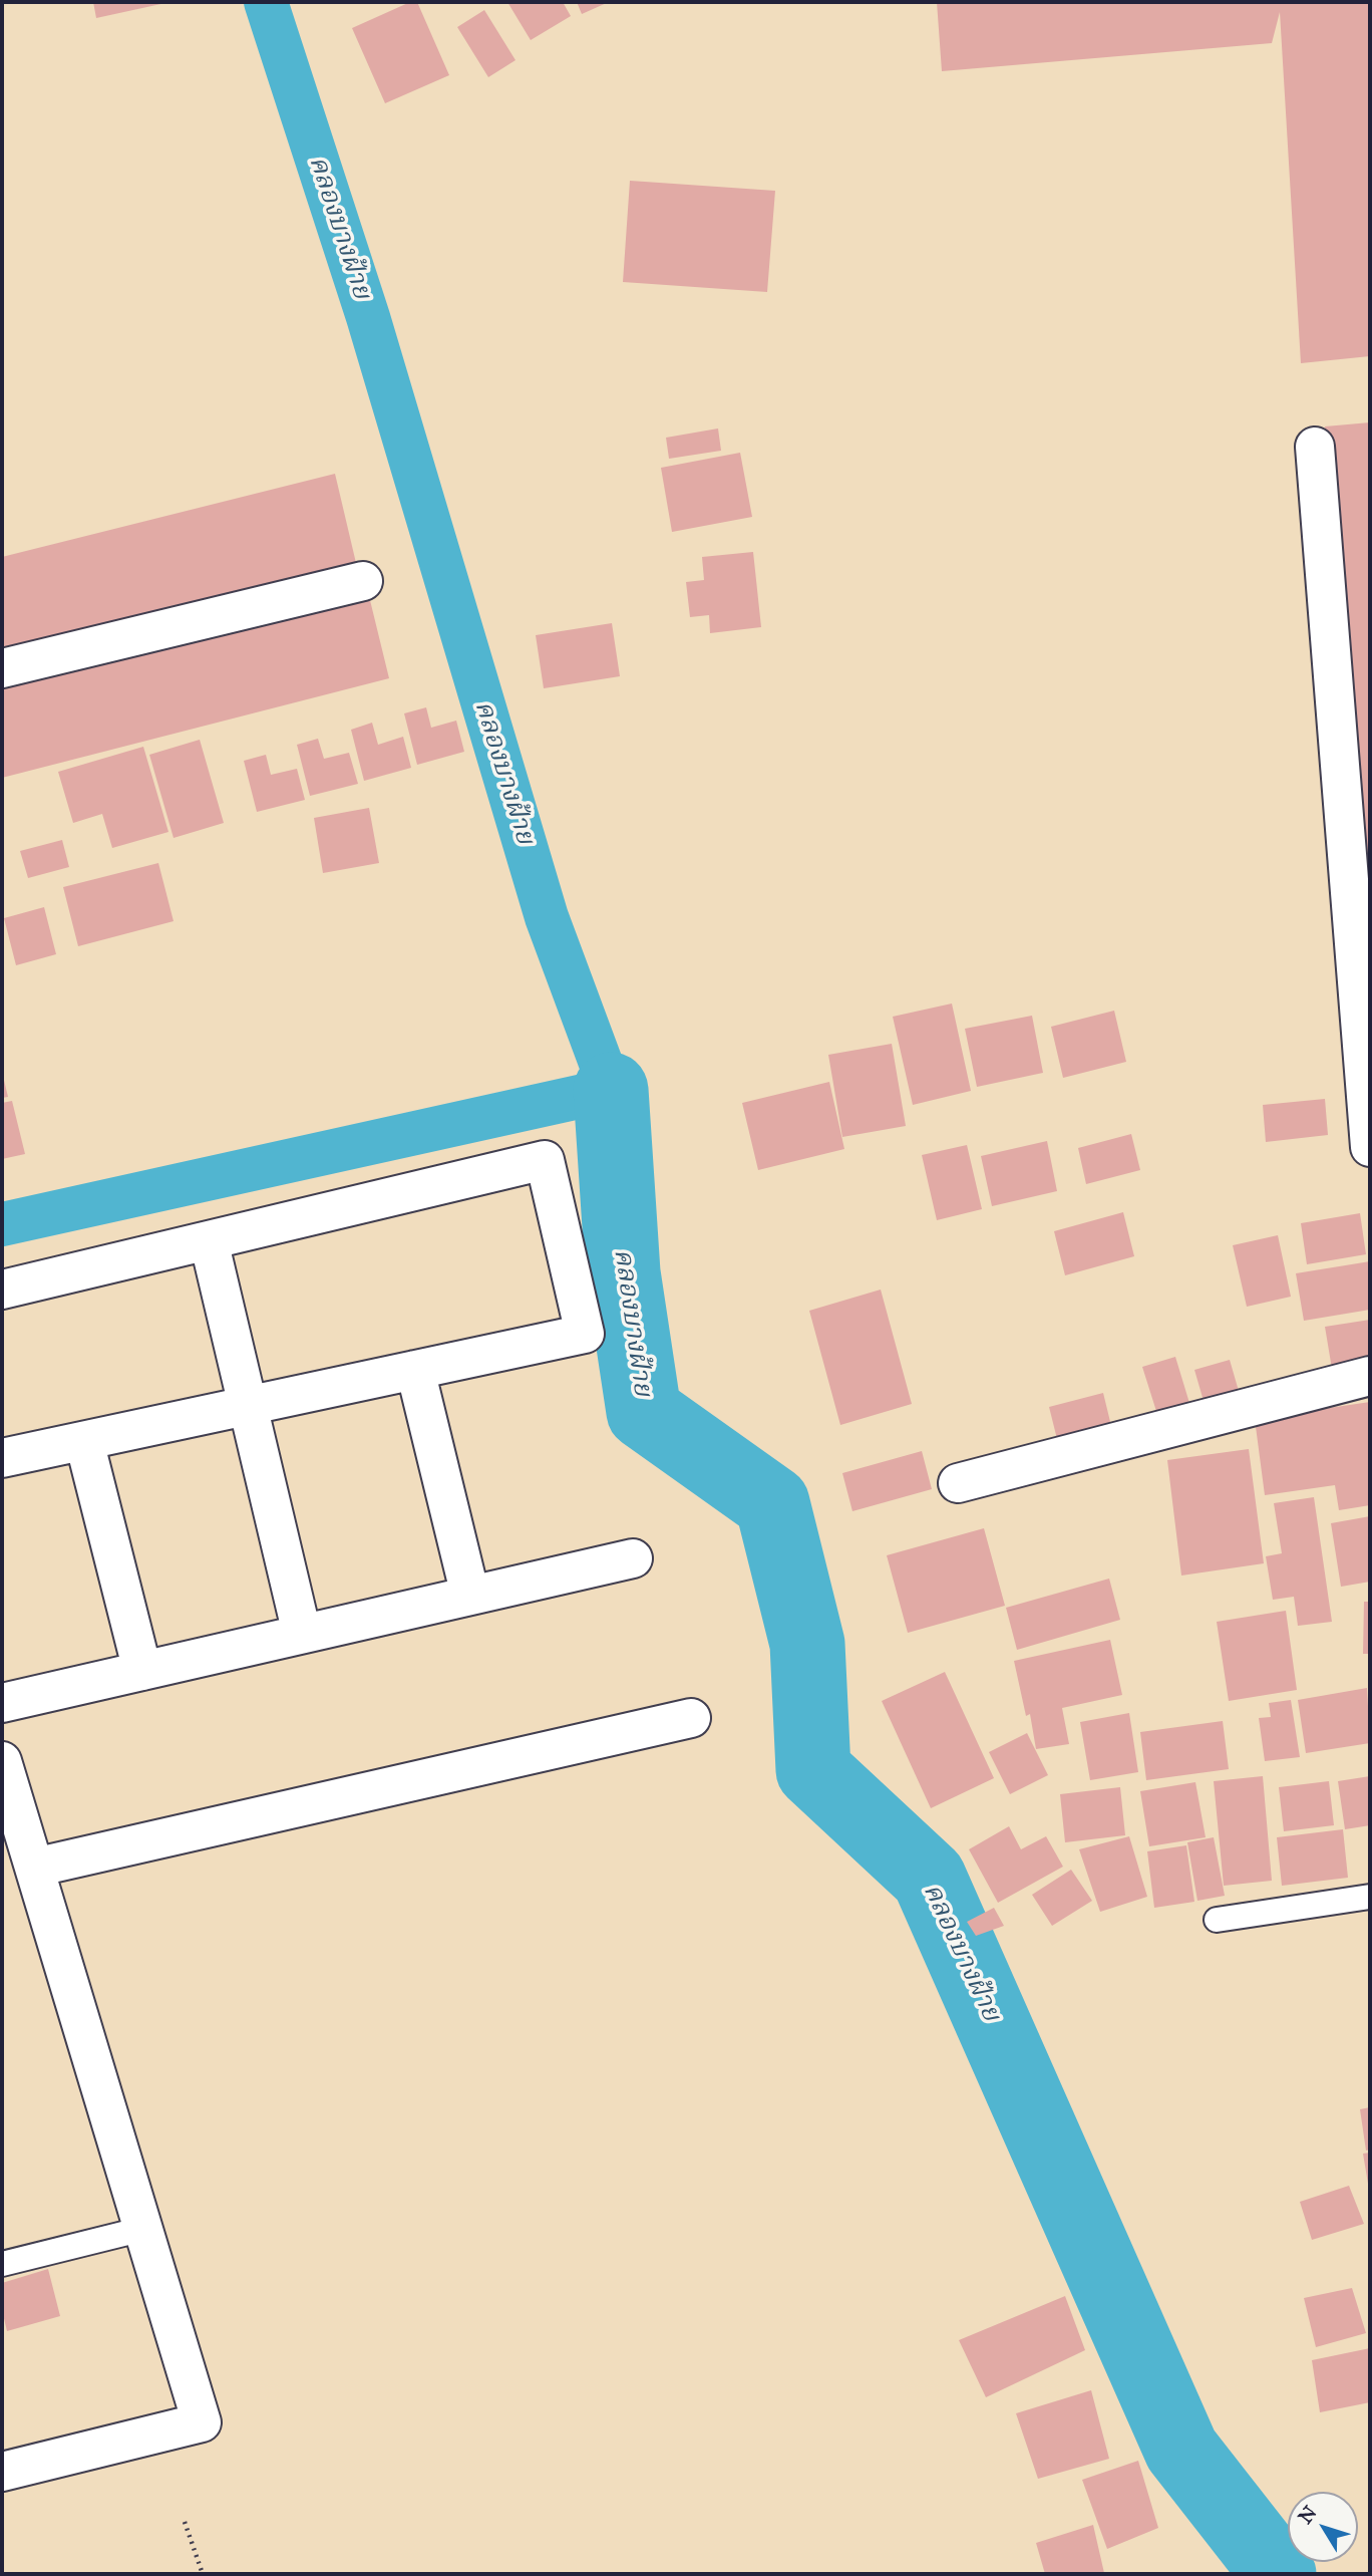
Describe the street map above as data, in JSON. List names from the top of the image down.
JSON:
{
  "water": ["คลองบางฝ้าย"],
  "north": "top left"
}
